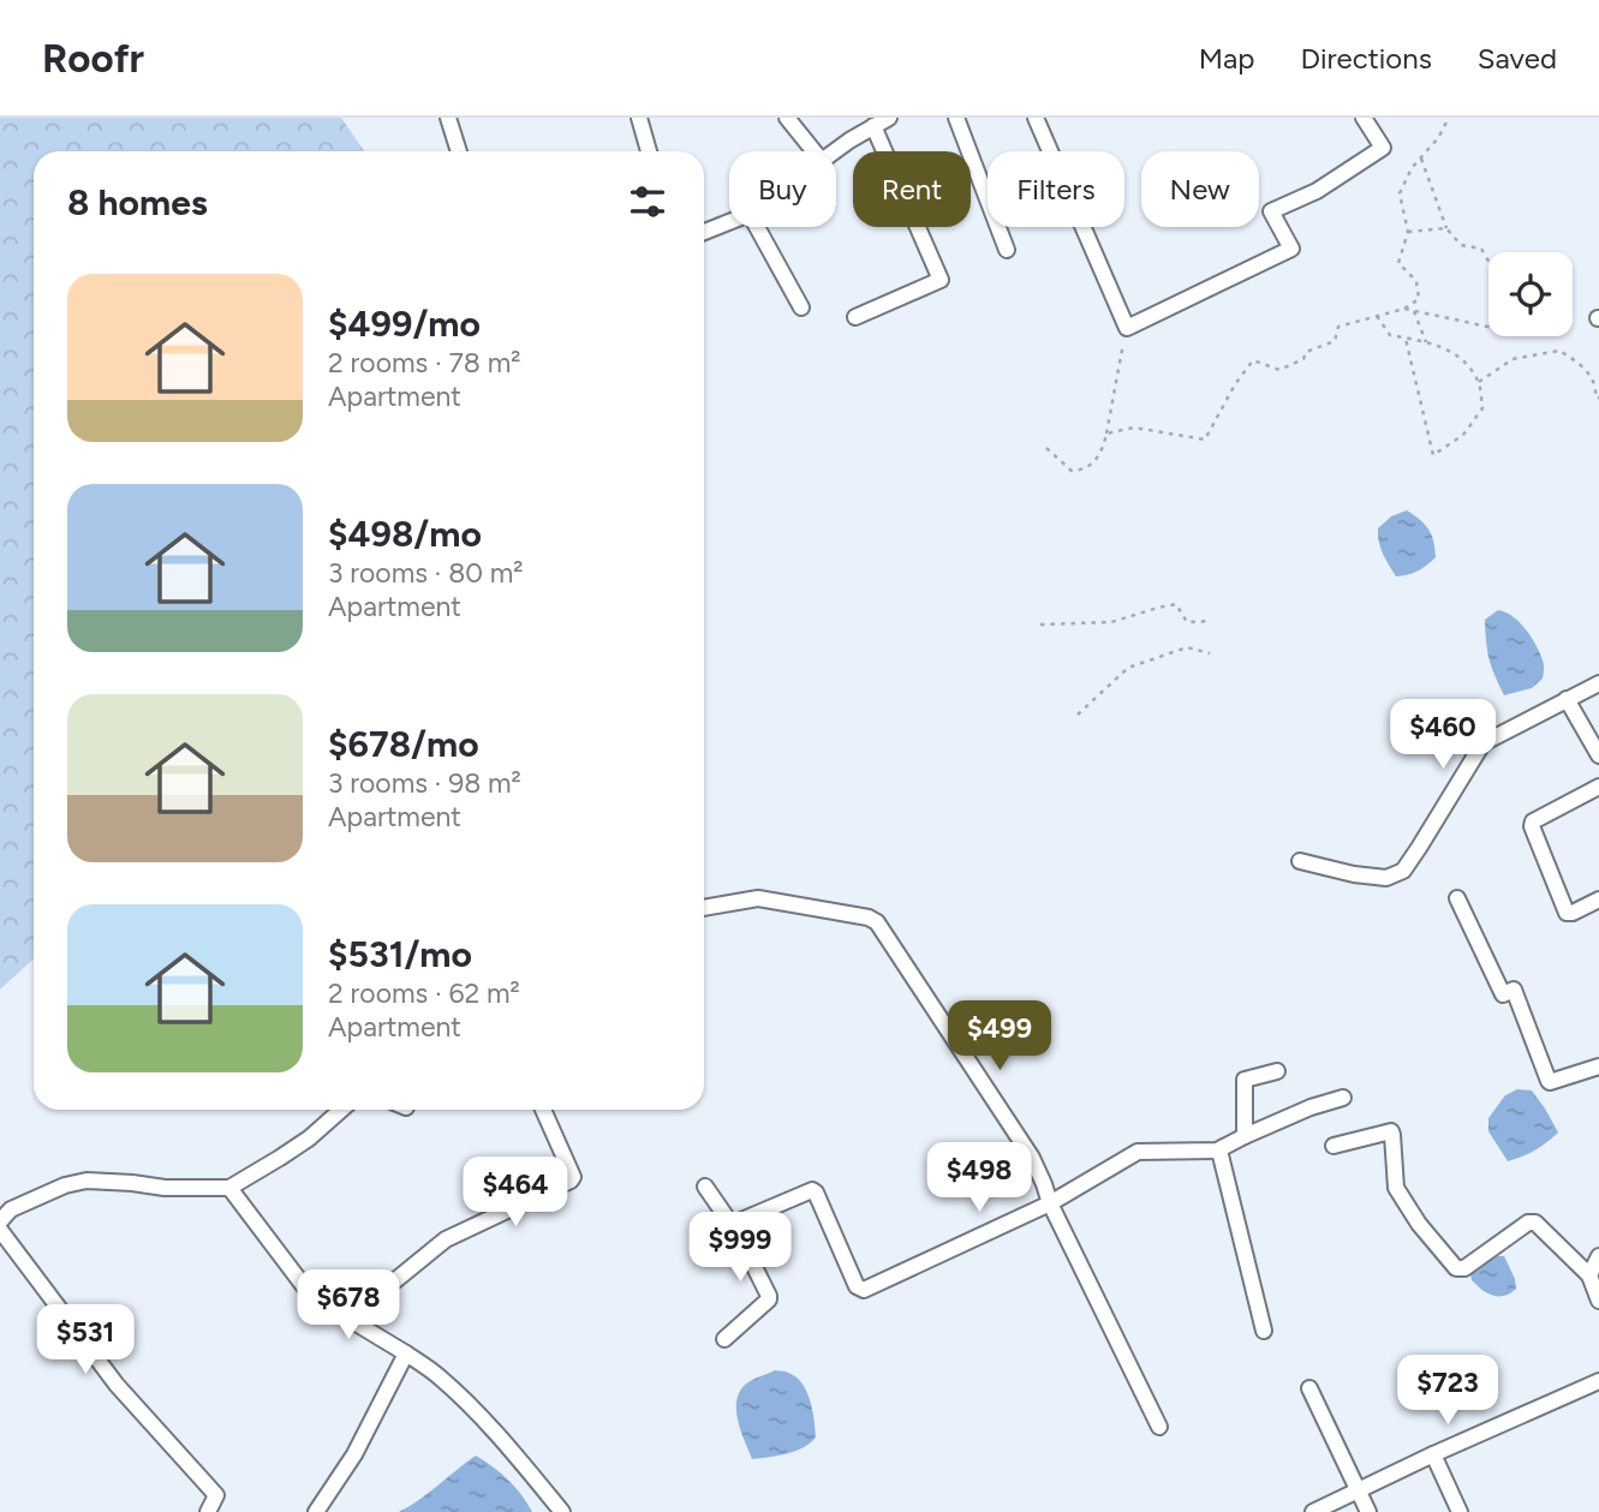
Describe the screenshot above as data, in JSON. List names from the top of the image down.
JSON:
{
  "page": {
    "header": "Roofr",
    "nav": ["Map", "Directions", "Saved"],
    "chip": [
      "Buy",
      "Rent",
      "Filters",
      "New"
    ],
    "heading": "8 homes",
    "list": [
      {
        "name": "$499/mo",
        "note": "2 rooms · 78 m² · Apartment"
      },
      {
        "name": "$498/mo",
        "note": "3 rooms · 80 m² · Apartment"
      },
      {
        "name": "$678/mo",
        "note": "3 rooms · 98 m² · Apartment"
      },
      {
        "name": "$531/mo",
        "note": "2 rooms · 62 m² · Apartment"
      }
    ],
    "price": [
      "$460",
      "$499",
      "$498",
      "$464",
      "$999",
      "$678",
      "$531",
      "$723"
    ]
  }
}
